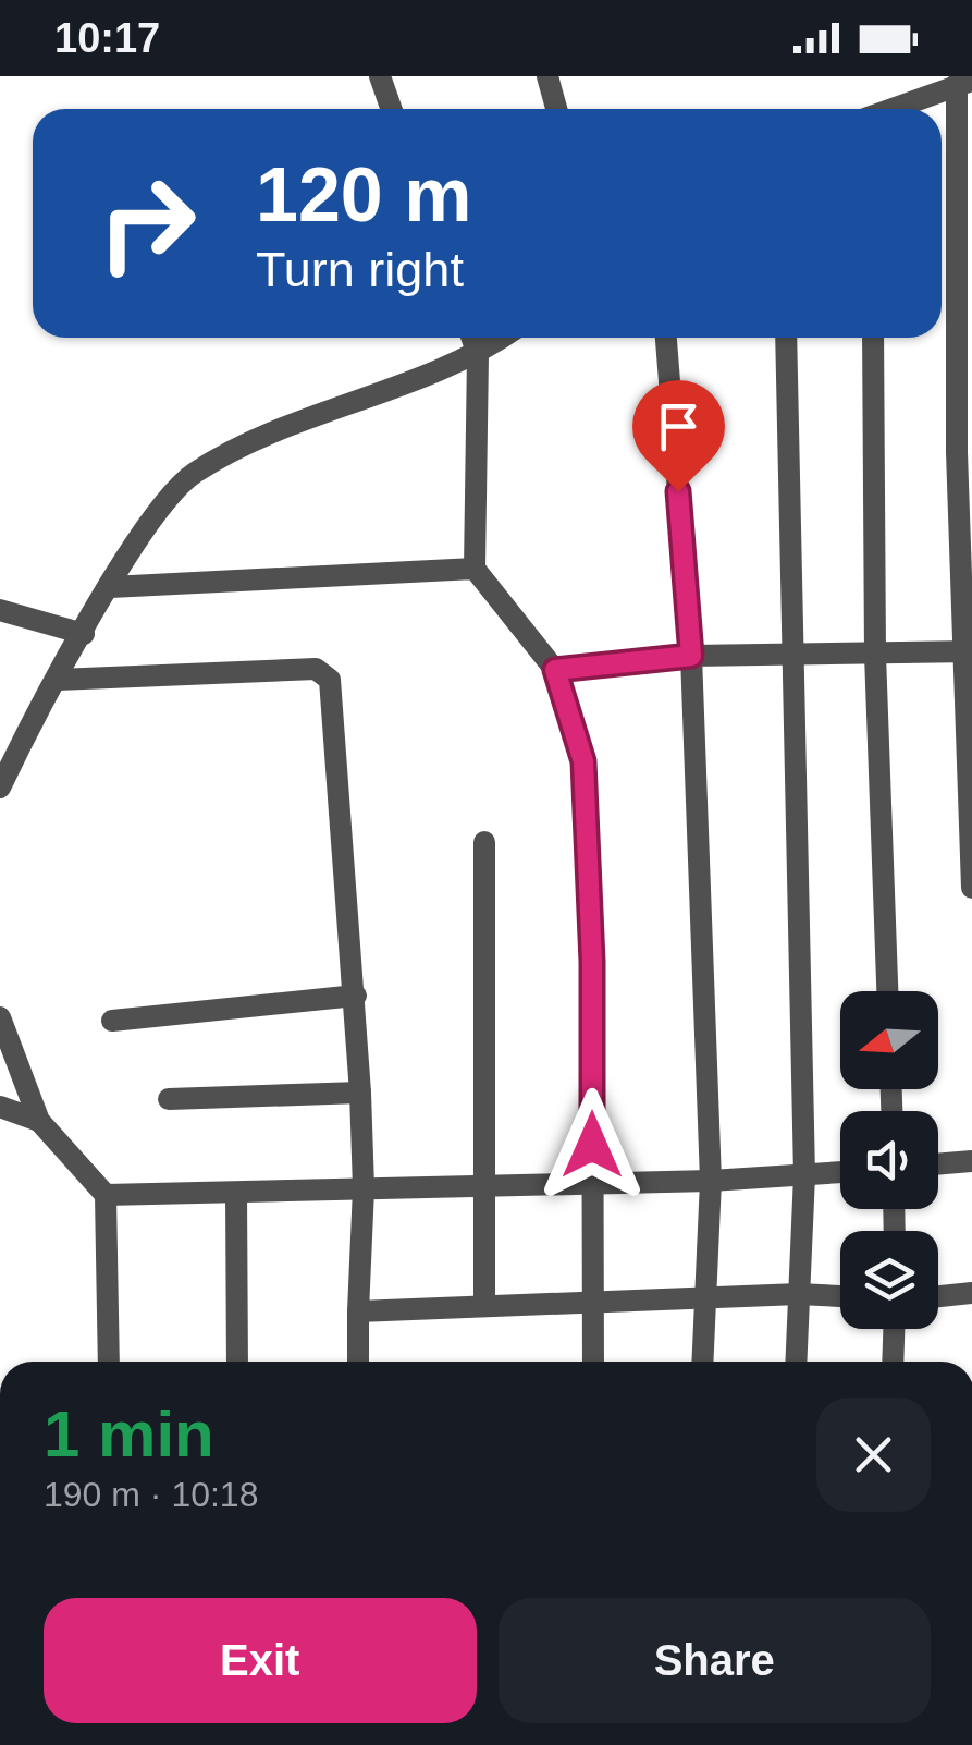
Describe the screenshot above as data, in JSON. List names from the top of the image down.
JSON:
{
  "north": "left",
  "page": {
    "status": "10:17",
    "turn": ["120 m", "Turn right"],
    "heading": ["1 min", "190 m · 10:18"],
    "buttons": ["Exit", "Share"]
  }
}
